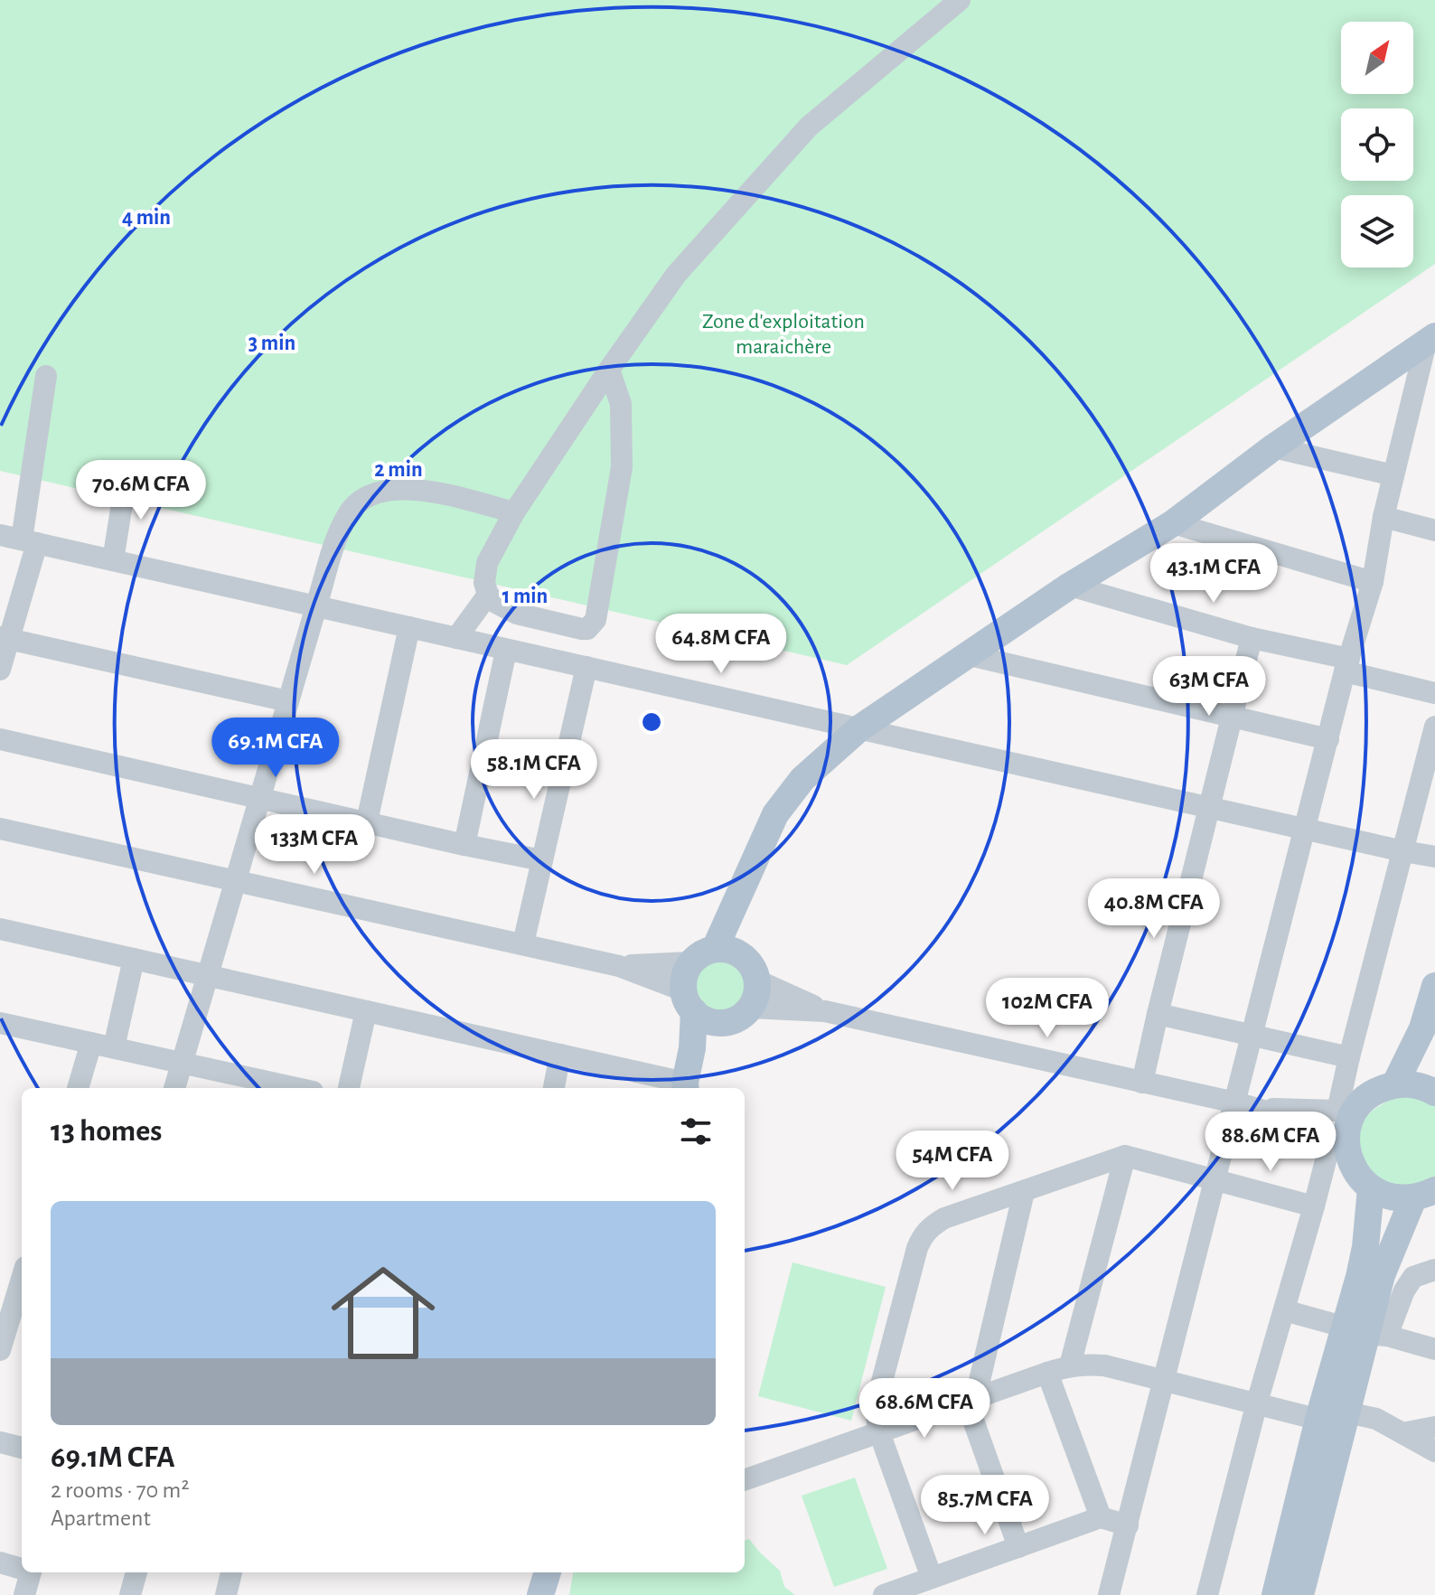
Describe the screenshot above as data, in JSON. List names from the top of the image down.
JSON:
{
  "parks": ["Zone d'exploitation maraichère"],
  "north": "top right",
  "page": {
    "price": [
      "70.6M CFA",
      "43.1M CFA",
      "64.8M CFA",
      "63M CFA",
      "69.1M CFA",
      "58.1M CFA",
      "133M CFA",
      "40.8M CFA",
      "102M CFA",
      "88.6M CFA",
      "54M CFA",
      "68.6M CFA",
      "85.7M CFA"
    ],
    "heading": "13 homes",
    "list": [
      {
        "name": "69.1M CFA",
        "note": "2 rooms · 70 m² · Apartment"
      }
    ]
  },
  "rings": [
    "4 min",
    "3 min",
    "2 min",
    "1 min"
  ]
}
